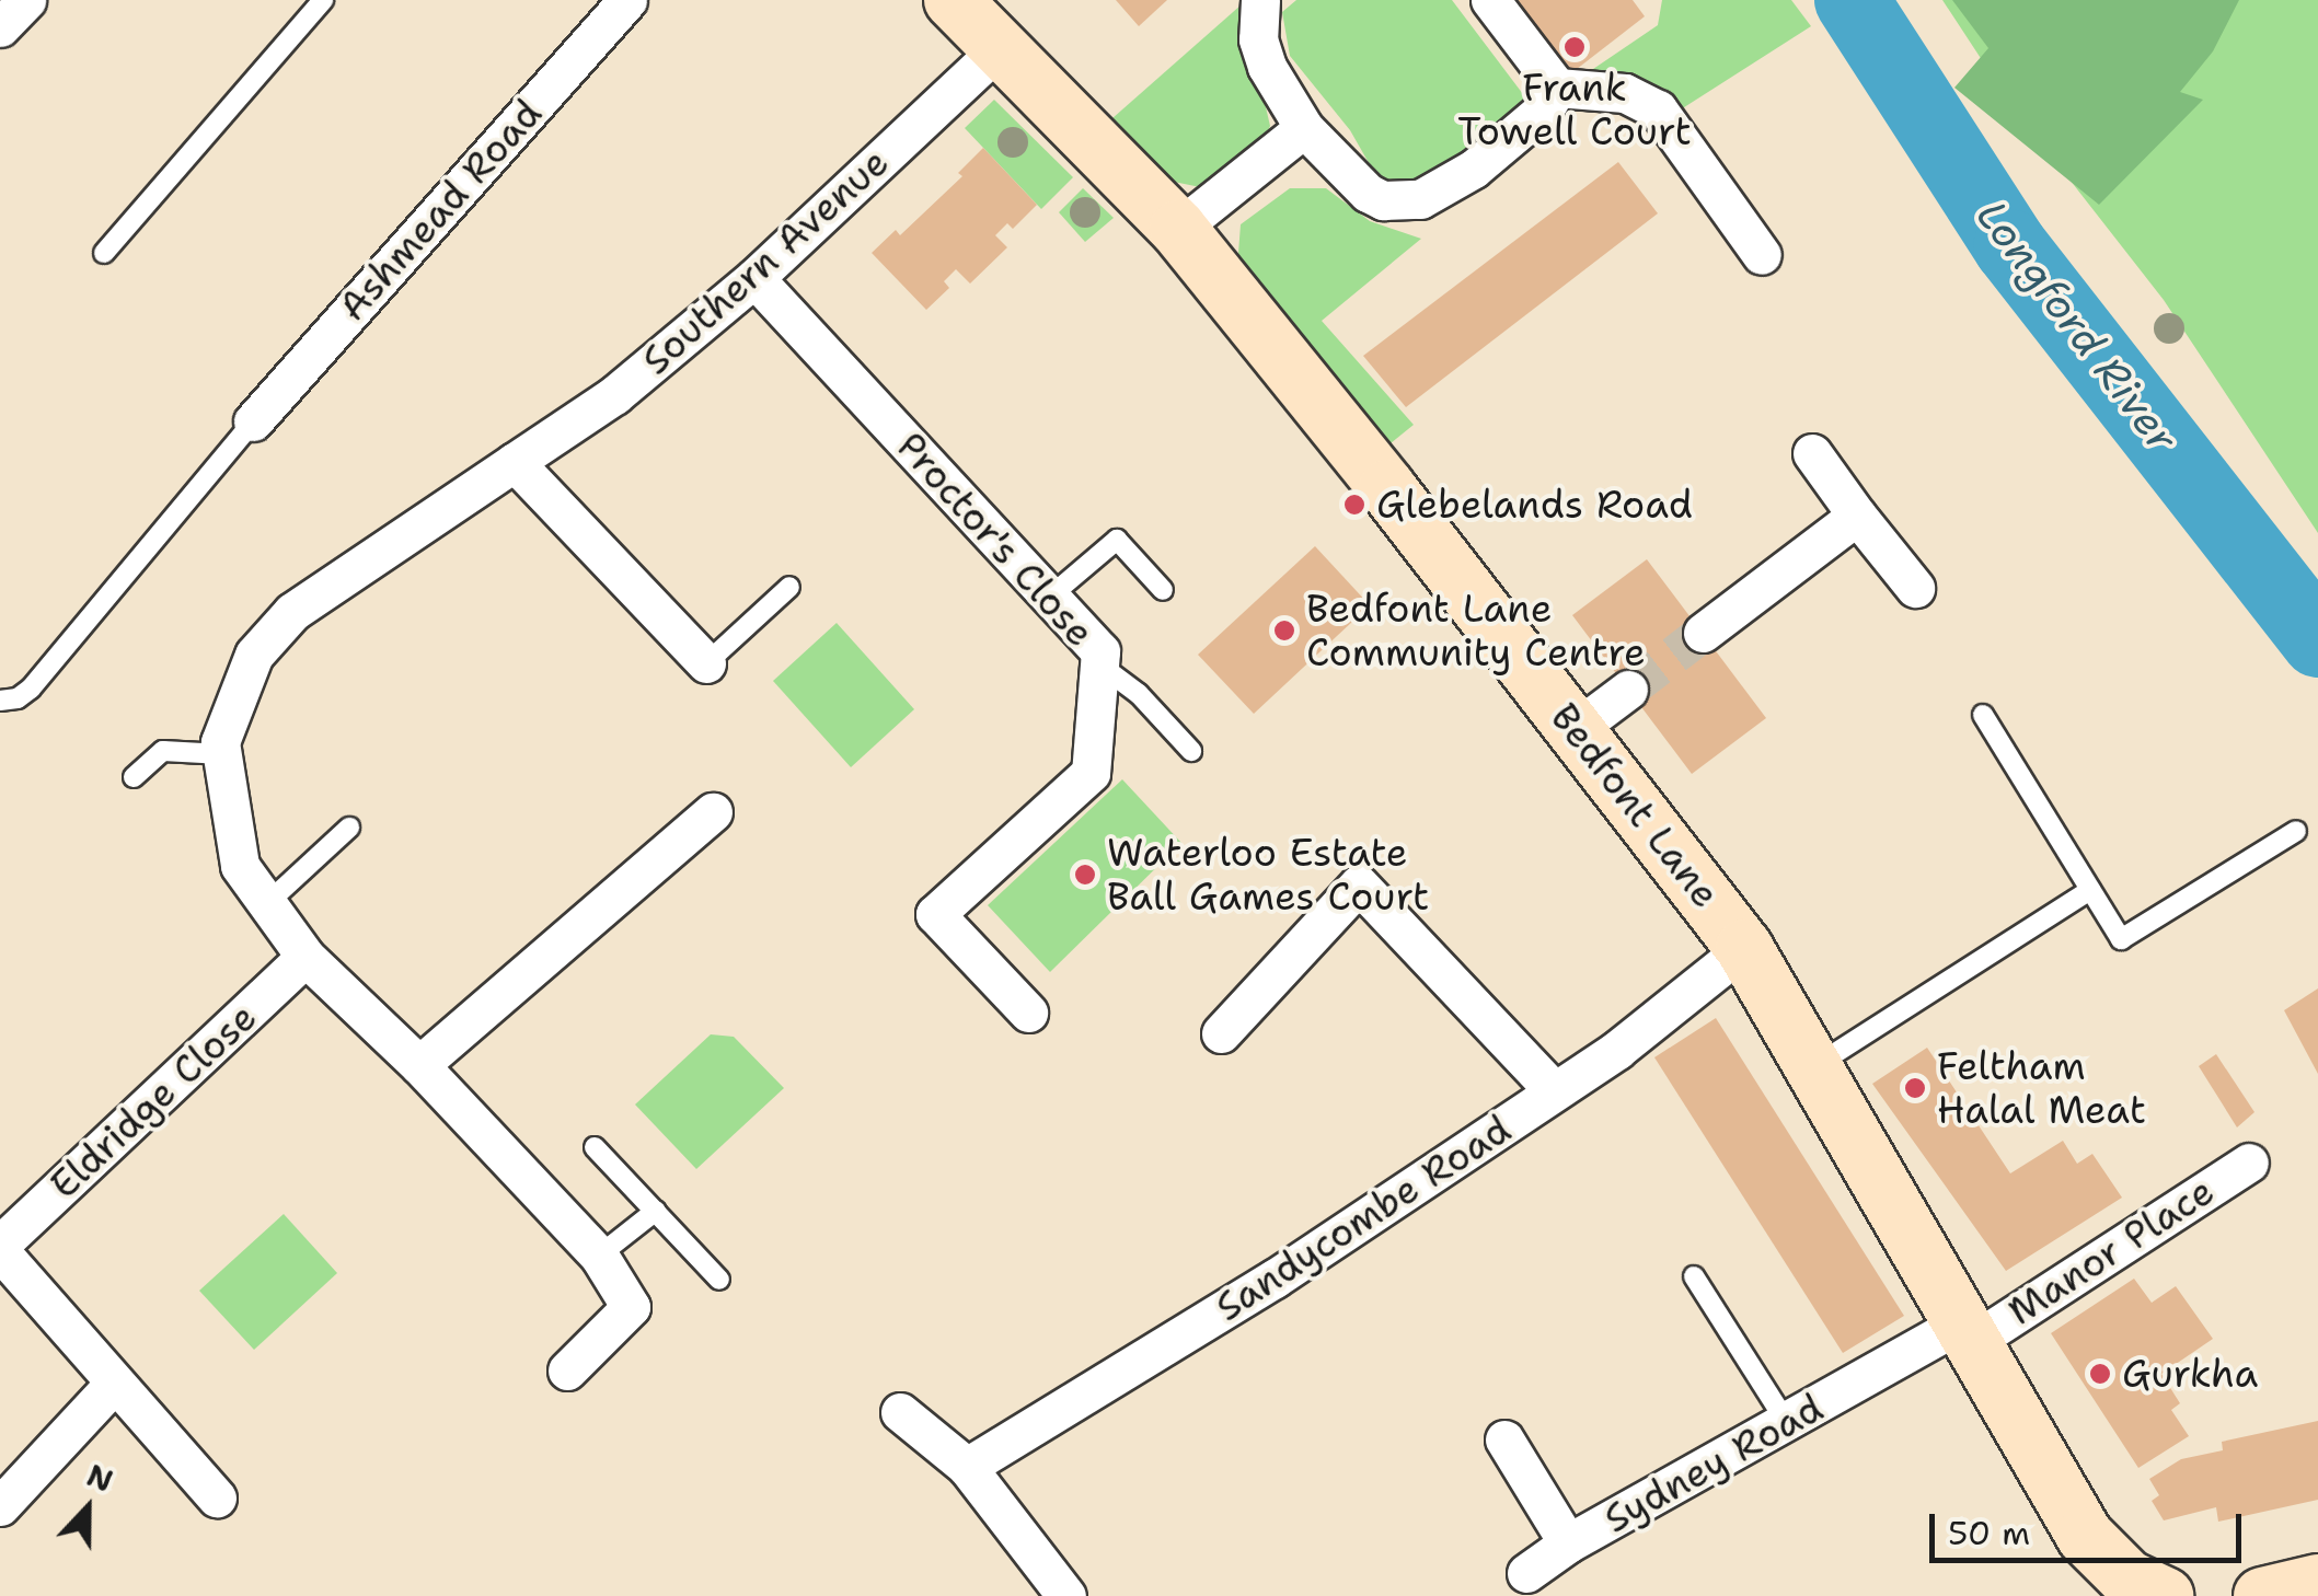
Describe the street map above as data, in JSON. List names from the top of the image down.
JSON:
{
  "streets": {
    "main road": ["Bedfont Lane"],
    "street": [
      "Ashmead Road",
      "Southern Avenue",
      "Proctor's Close",
      "Eldridge Close",
      "Sandycombe Road",
      "Manor Place",
      "Sydney Road"
    ]
  },
  "crossings": [
    ["Southern Avenue", "Proctor's Close"],
    ["Southern Avenue", "Bedfont Lane"],
    ["Southern Avenue", "Eldridge Close"],
    ["Bedfont Lane", "Sandycombe Road"],
    ["Bedfont Lane", "Manor Place"],
    ["Bedfont Lane", "Sydney Road"],
    ["Manor Place", "Sydney Road"]
  ],
  "water": ["Longford River"],
  "places": [
    "Frank Towell Court",
    "Glebelands Road",
    "Bedfont Lane Community Centre",
    "Waterloo Estate Ball Games Court",
    "Feltham Halal Meat",
    "Gurkha"
  ],
  "scale_bar": "50 m",
  "north": "top"
}
